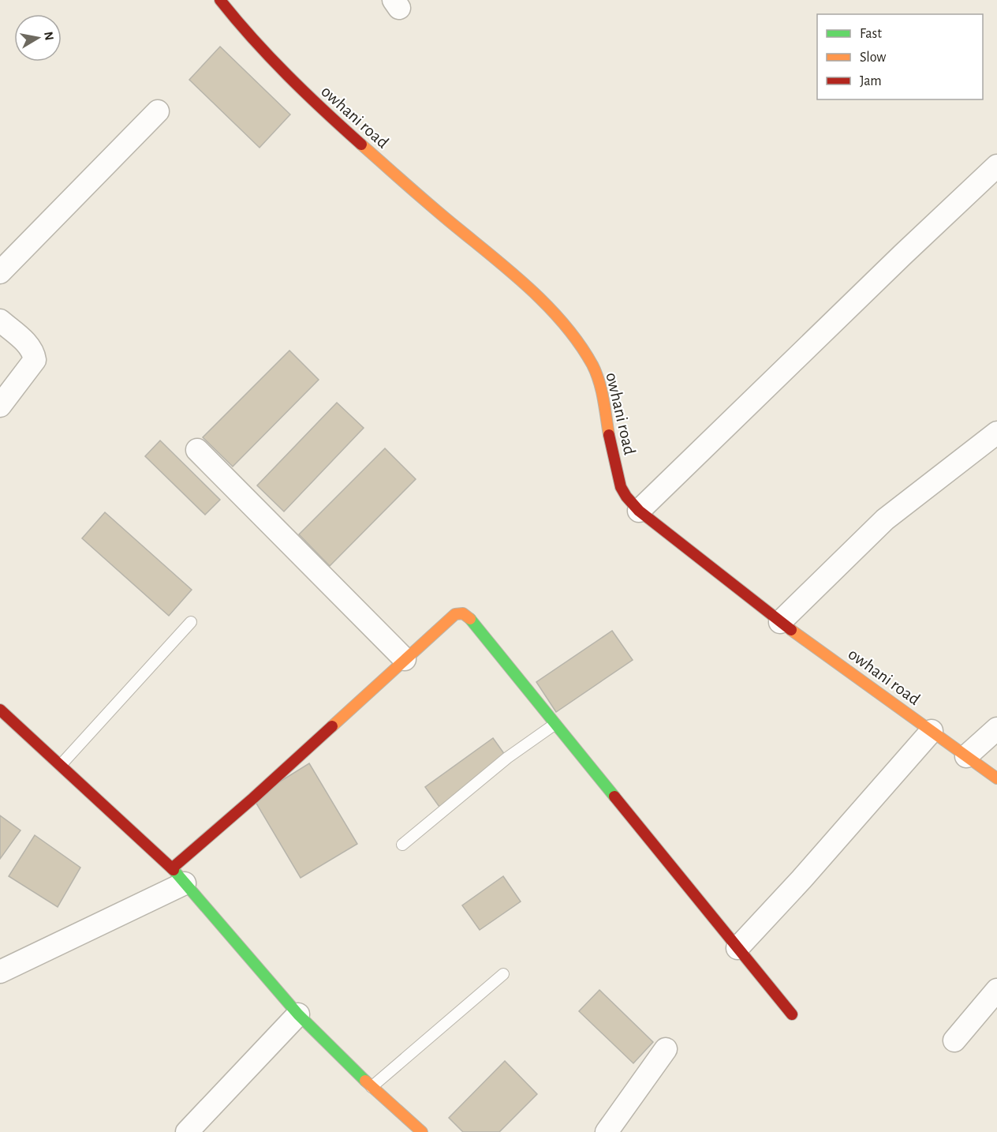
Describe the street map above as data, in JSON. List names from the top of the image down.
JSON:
{
  "streets": {
    "street": ["owhani road"]
  },
  "legend": ["Fast", "Slow", "Jam"],
  "north": "right"
}
